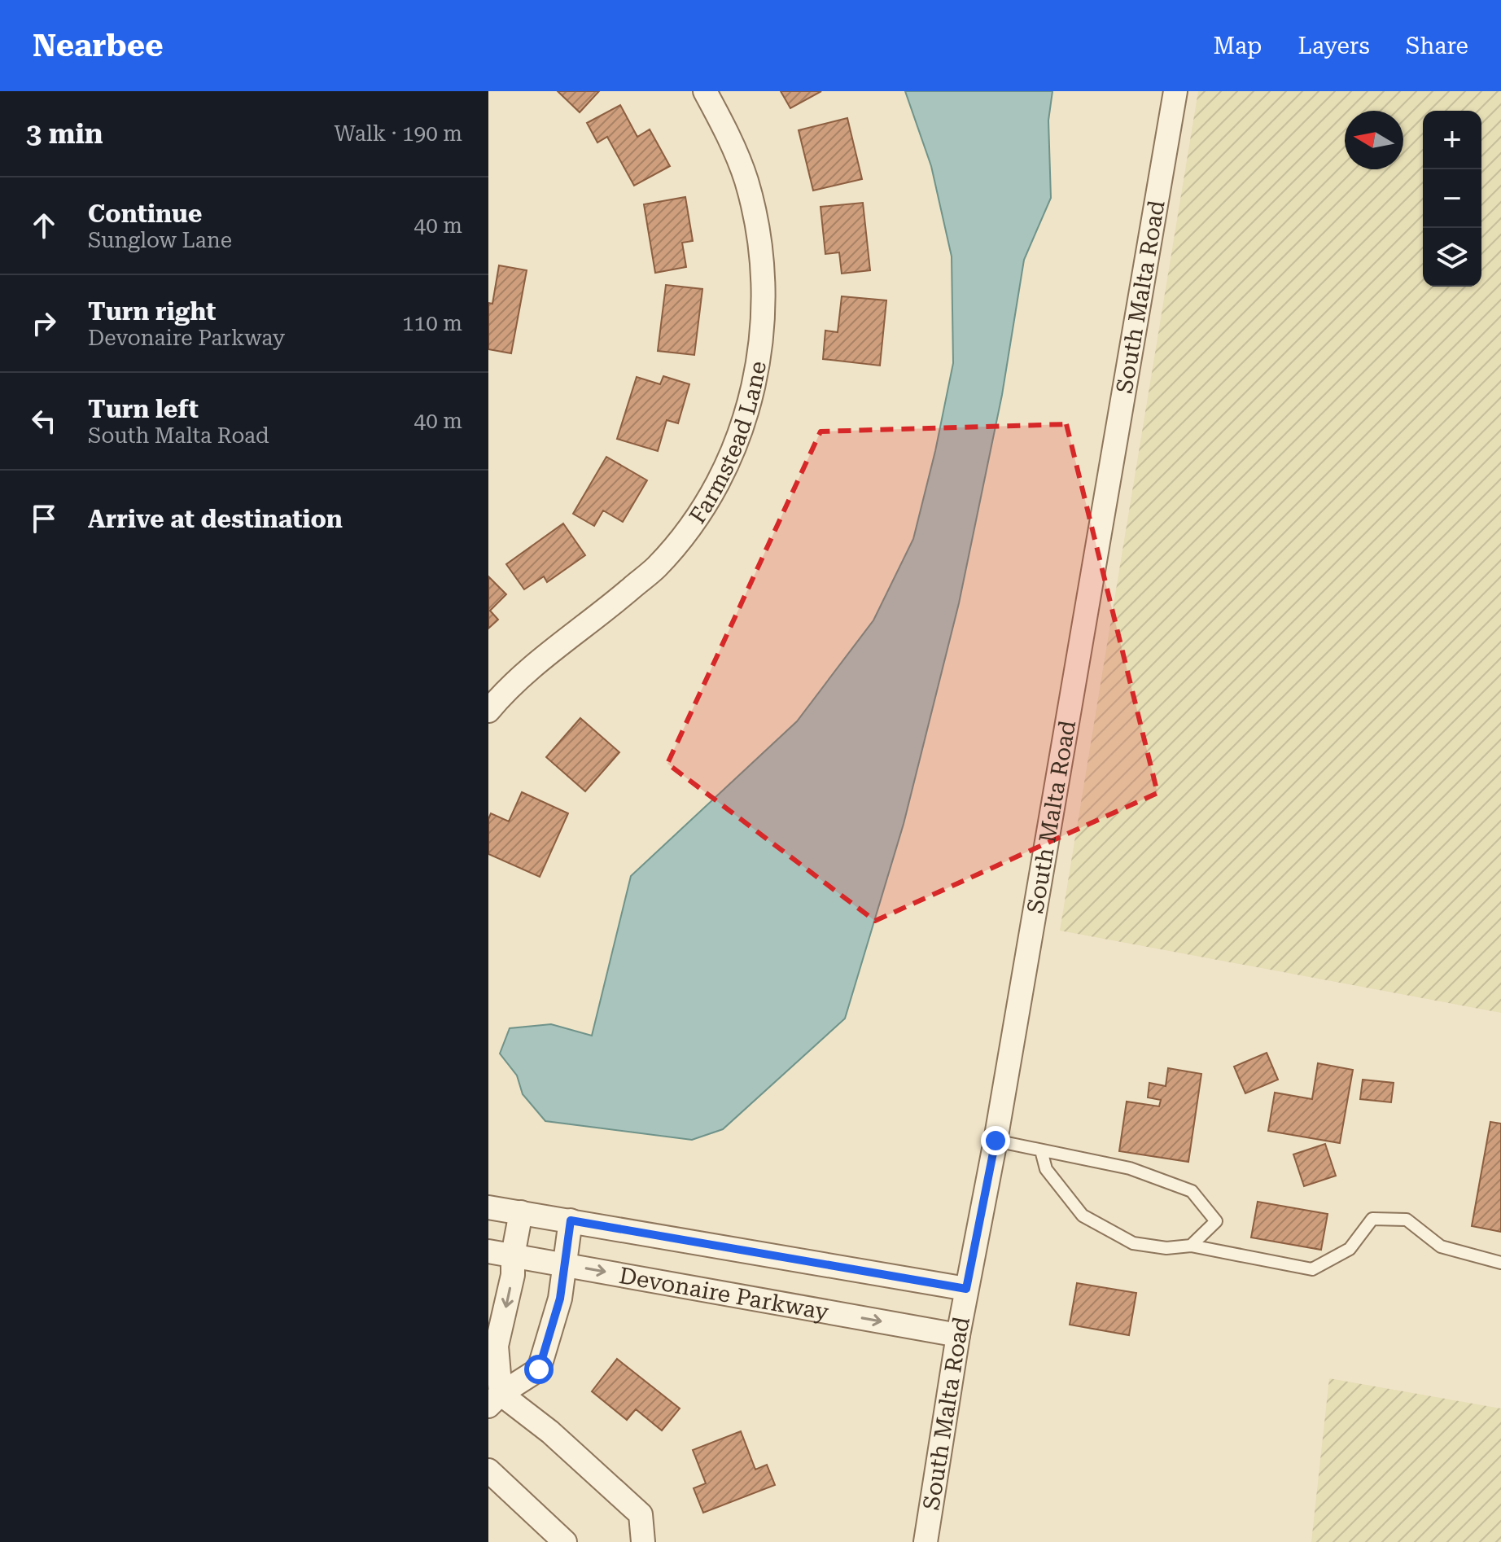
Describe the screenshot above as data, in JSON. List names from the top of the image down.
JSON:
{
  "streets": {
    "street": ["South Malta Road", "Farmstead Lane", "Devonaire Parkway"]
  },
  "crossings": [
    ["South Malta Road", "Devonaire Parkway"]
  ],
  "north": "left",
  "page": {
    "header": "Nearbee",
    "nav": ["Map", "Layers", "Share"],
    "heading": ["3 min", "Walk · 190 m"],
    "map_buttons": ["+", "−"],
    "list": [
      ["Continue", "Sunglow Lane", "40 m"],
      ["Turn right", "Devonaire Parkway", "110 m"],
      ["Turn left", "South Malta Road", "40 m"],
      "Arrive at destination"
    ]
  }
}
